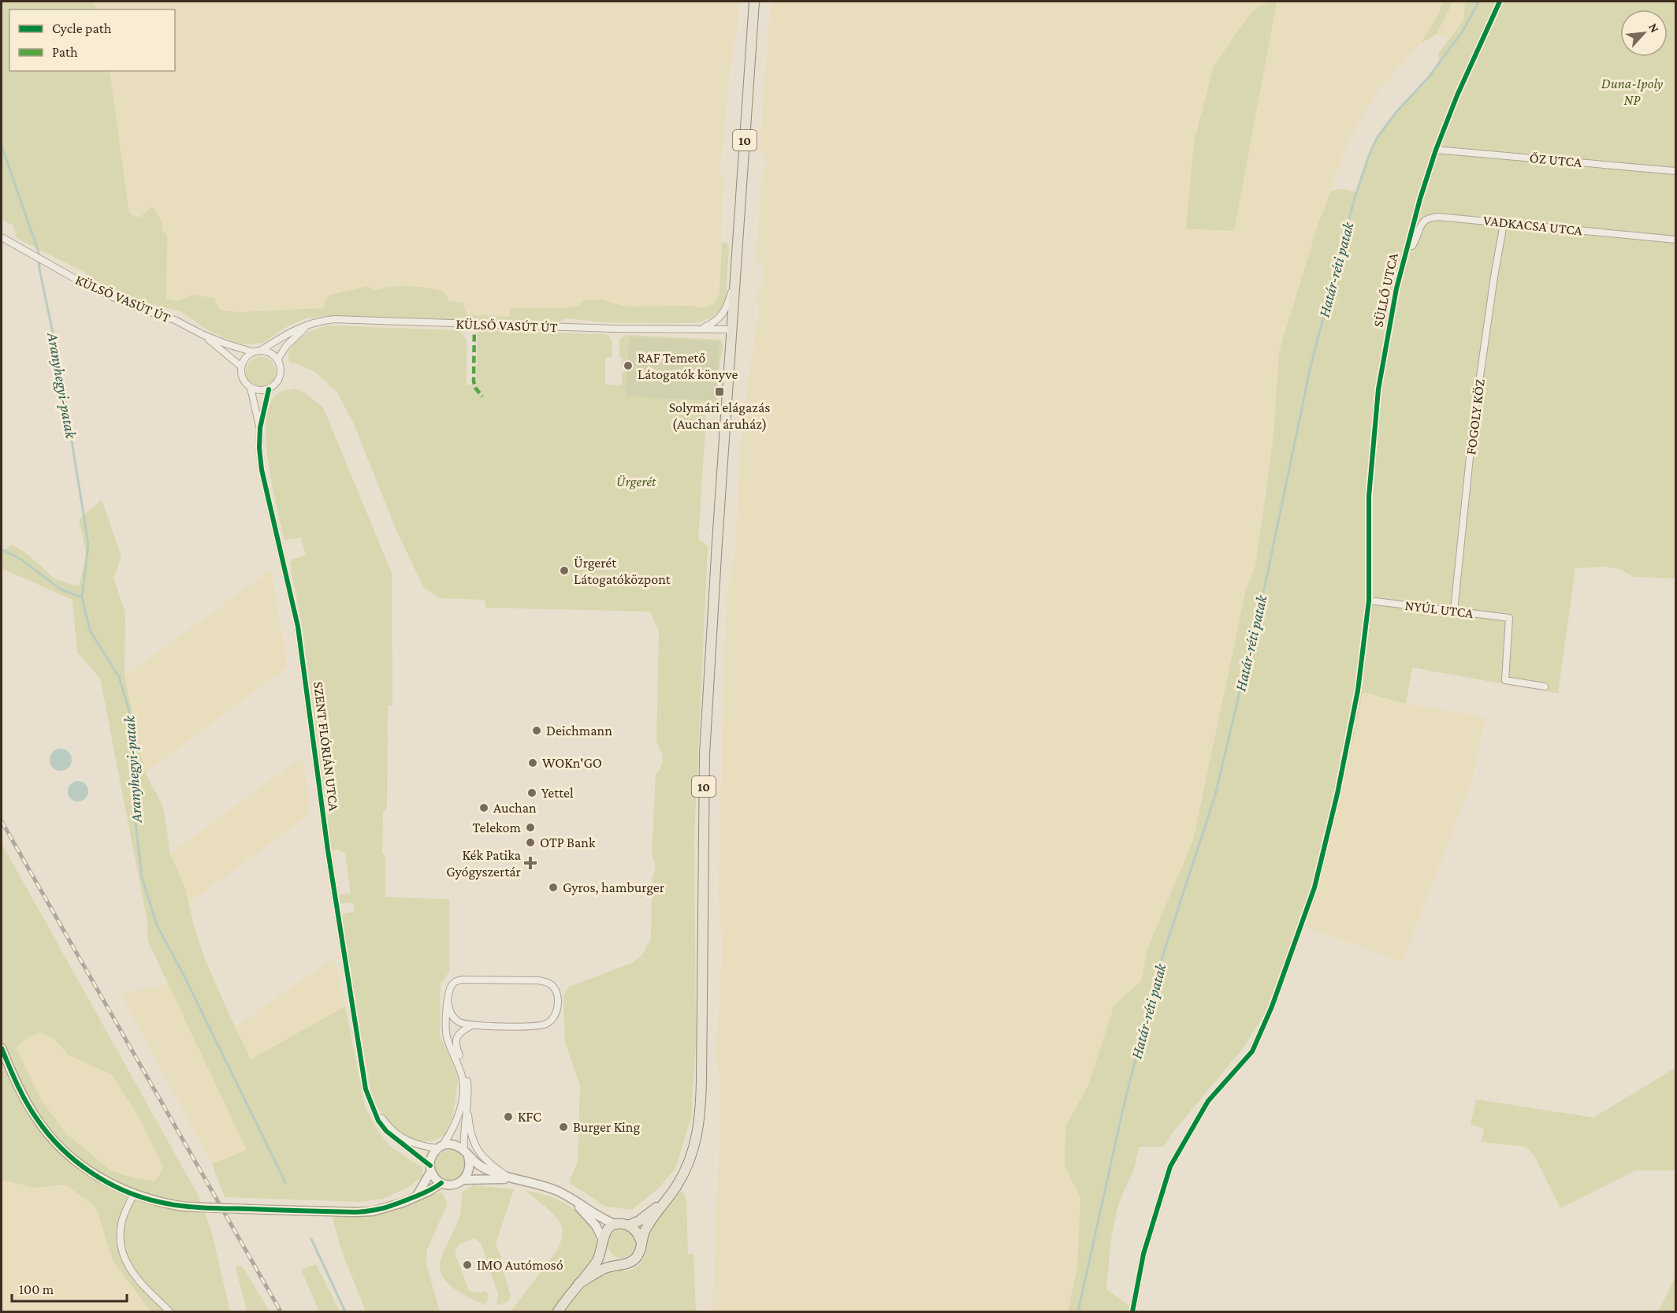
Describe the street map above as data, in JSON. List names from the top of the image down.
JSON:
{
  "streets": {
    "main road": ["10"],
    "street": [
      "ŐZ UTCA",
      "VADKACSA UTCA",
      "SÜLLŐ UTCA",
      "KÜLSŐ VASÚT ÚT",
      "FOGOLY KÖZ",
      "NYÚL UTCA",
      "SZENT FLÓRIÁN UTCA"
    ]
  },
  "crossings": [
    ["10", "KÜLSŐ VASÚT ÚT"],
    ["ŐZ UTCA", "SÜLLŐ UTCA"],
    ["VADKACSA UTCA", "SÜLLŐ UTCA"],
    ["VADKACSA UTCA", "FOGOLY KÖZ"],
    ["SÜLLŐ UTCA", "NYÚL UTCA"],
    ["KÜLSŐ VASÚT ÚT", "SZENT FLÓRIÁN UTCA"],
    ["FOGOLY KÖZ", "NYÚL UTCA"]
  ],
  "water": ["Határ-réti patak", "Aranyhegyi-patak"],
  "parks": ["Duna-Ipoly NP", "Ürgerét"],
  "places": {
    "other": [
      "RAF Temető Látogatók könyve",
      "Ürgerét Látogatóközpont",
      "Deichmann",
      "WOKn'GO",
      "Yettel",
      "Auchan",
      "Telekom",
      "OTP Bank",
      "Gyros, hamburger",
      "KFC",
      "Burger King",
      "IMO Autómosó"
    ],
    "transit": ["Solymári elágazás (Auchan áruház)"],
    "health": ["Kék Patika Gyógyszertár"]
  },
  "legend": ["Cycle path", "Path"],
  "scale_bar": "100 m",
  "north": "top right"
}
